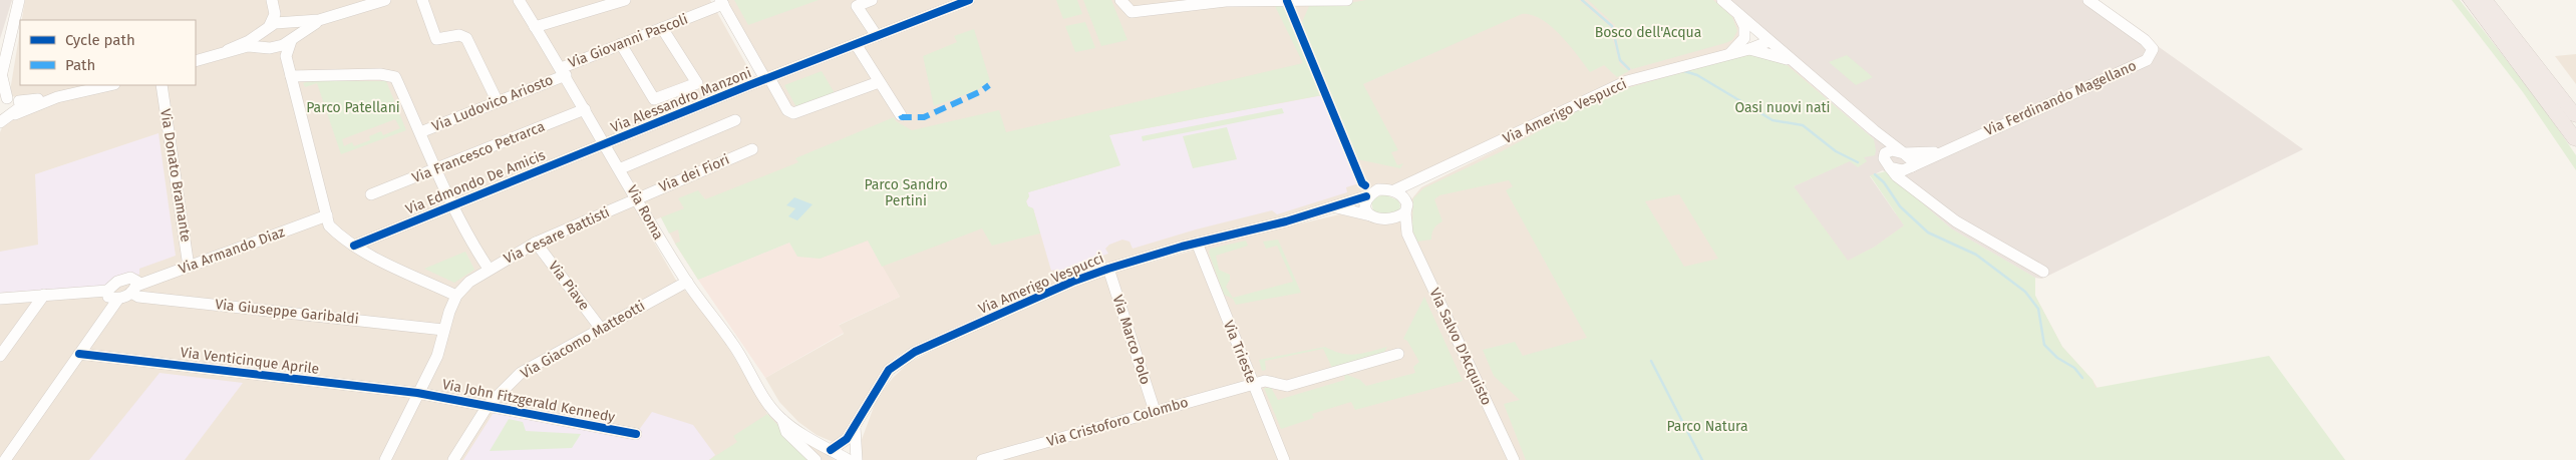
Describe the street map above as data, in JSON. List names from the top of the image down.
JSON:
{
  "streets": {
    "street": [
      "Via Giovanni Pascoli",
      "Via Ferdinando Magellano",
      "Via Alessandro Manzoni",
      "Via Ludovico Ariosto",
      "Via Amerigo Vespucci",
      "Via Francesco Petrarca",
      "Via dei Fiori",
      "Via Donato Bramante",
      "Via Edmondo De Amicis",
      "Via Roma",
      "Via Cesare Battisti",
      "Via Armando Diaz",
      "Via Piave",
      "Via Giuseppe Garibaldi",
      "Via Giacomo Matteotti",
      "Via Marco Polo",
      "Via Salvo D'Acquisto",
      "Via Trieste",
      "Via Venticinque Aprile",
      "Via John Fitzgerald Kennedy",
      "Via Cristoforo Colombo"
    ]
  },
  "crossings": [
    ["Via Giovanni Pascoli", "Via Ludovico Ariosto"],
    ["Via Giovanni Pascoli", "Via Roma"],
    ["Via Alessandro Manzoni", "Via Edmondo De Amicis"],
    ["Via Alessandro Manzoni", "Via Roma"],
    ["Via Ludovico Ariosto", "Via Roma"],
    ["Via Amerigo Vespucci", "Via Roma"],
    ["Via Amerigo Vespucci", "Via Marco Polo"],
    ["Via Amerigo Vespucci", "Via Salvo D'Acquisto"],
    ["Via Amerigo Vespucci", "Via Trieste"],
    ["Via Francesco Petrarca", "Via Roma"],
    ["Via dei Fiori", "Via Roma"],
    ["Via dei Fiori", "Via Cesare Battisti"],
    ["Via Donato Bramante", "Via Armando Diaz"],
    ["Via Edmondo De Amicis", "Via Roma"],
    ["Via Roma", "Via Cesare Battisti"],
    ["Via Roma", "Via Giacomo Matteotti"],
    ["Via Cesare Battisti", "Via Piave"],
    ["Via Armando Diaz", "Via Giuseppe Garibaldi"],
    ["Via Piave", "Via Giacomo Matteotti"],
    ["Via Giacomo Matteotti", "Via John Fitzgerald Kennedy"],
    ["Via Marco Polo", "Via Cristoforo Colombo"],
    ["Via Trieste", "Via Cristoforo Colombo"],
    ["Via Venticinque Aprile", "Via John Fitzgerald Kennedy"]
  ],
  "parks": [
    "Bosco dell'Acqua",
    "Parco Patellani",
    "Oasi nuovi nati",
    "Parco Sandro Pertini",
    "Parco Natura"
  ],
  "legend": ["Cycle path", "Path"]
}
